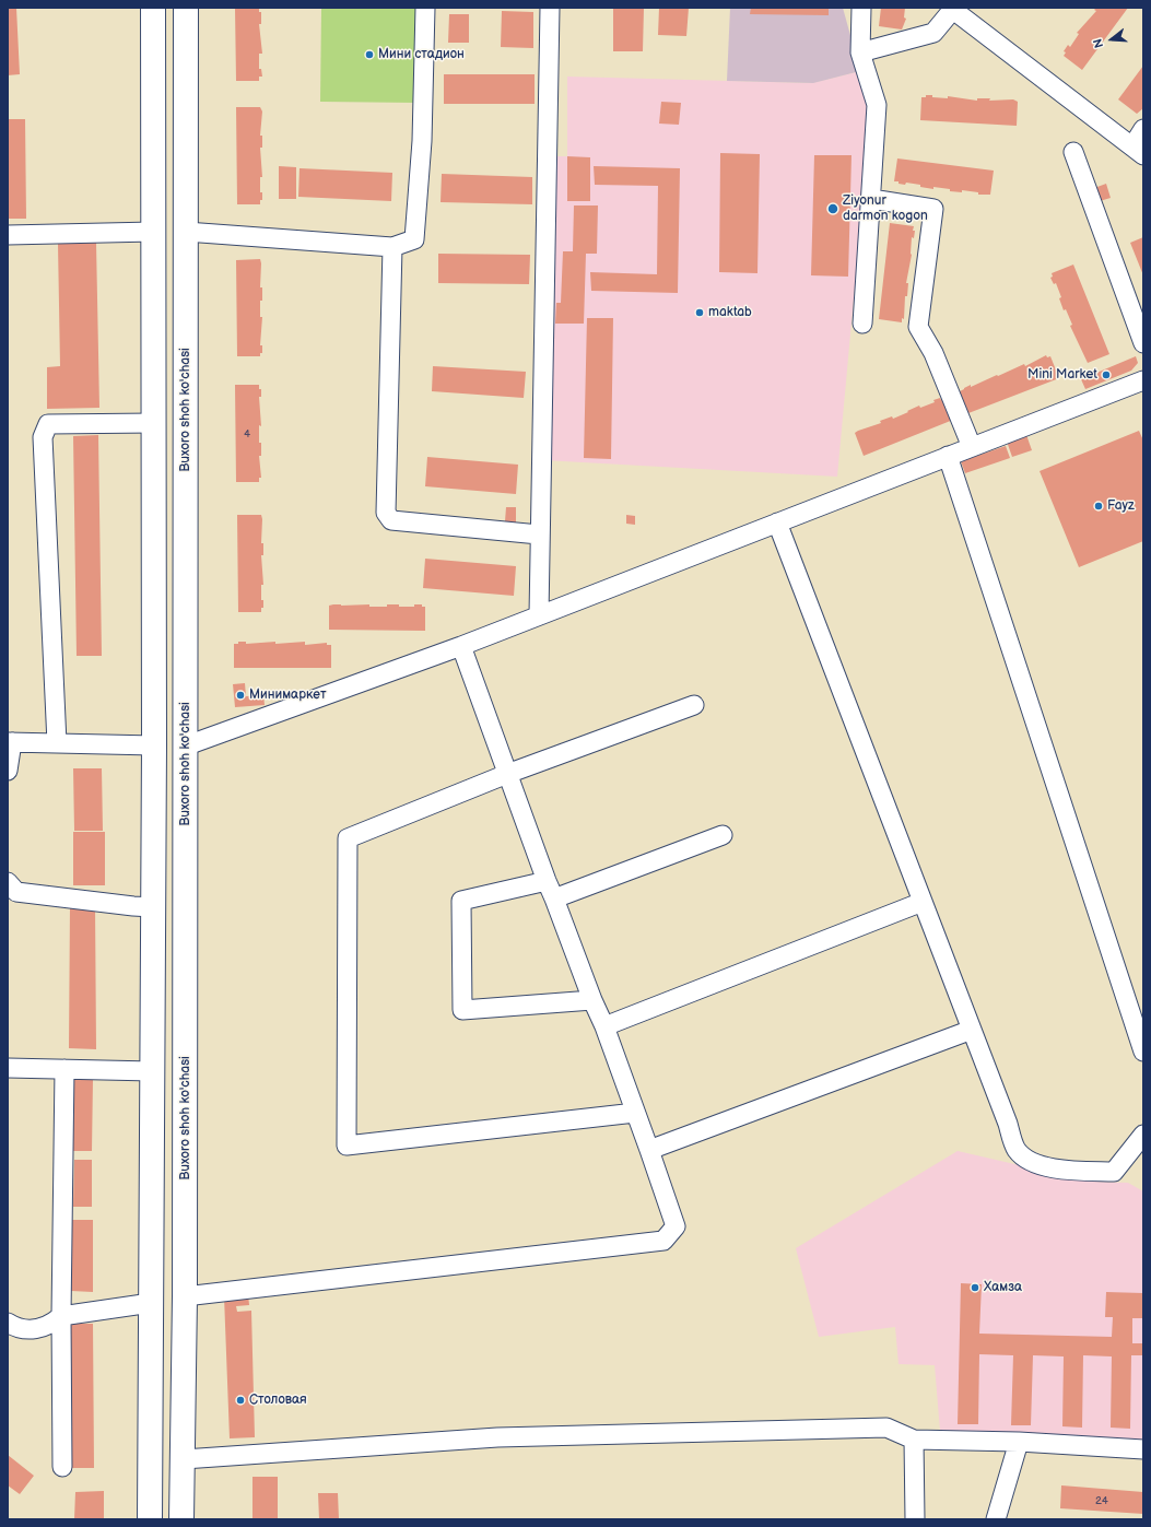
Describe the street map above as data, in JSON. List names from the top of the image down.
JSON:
{
  "streets": {
    "main road": ["Buxoro shoh ko'chasi"]
  },
  "places": [
    "Мини стадион",
    "Ziyonur darmon kogon",
    "maktab",
    "Mini Market",
    "Fayz",
    "Минимаркет",
    "Хамза",
    "Столовая"
  ],
  "house_numbers": ["4", "24"],
  "north": "left"
}
